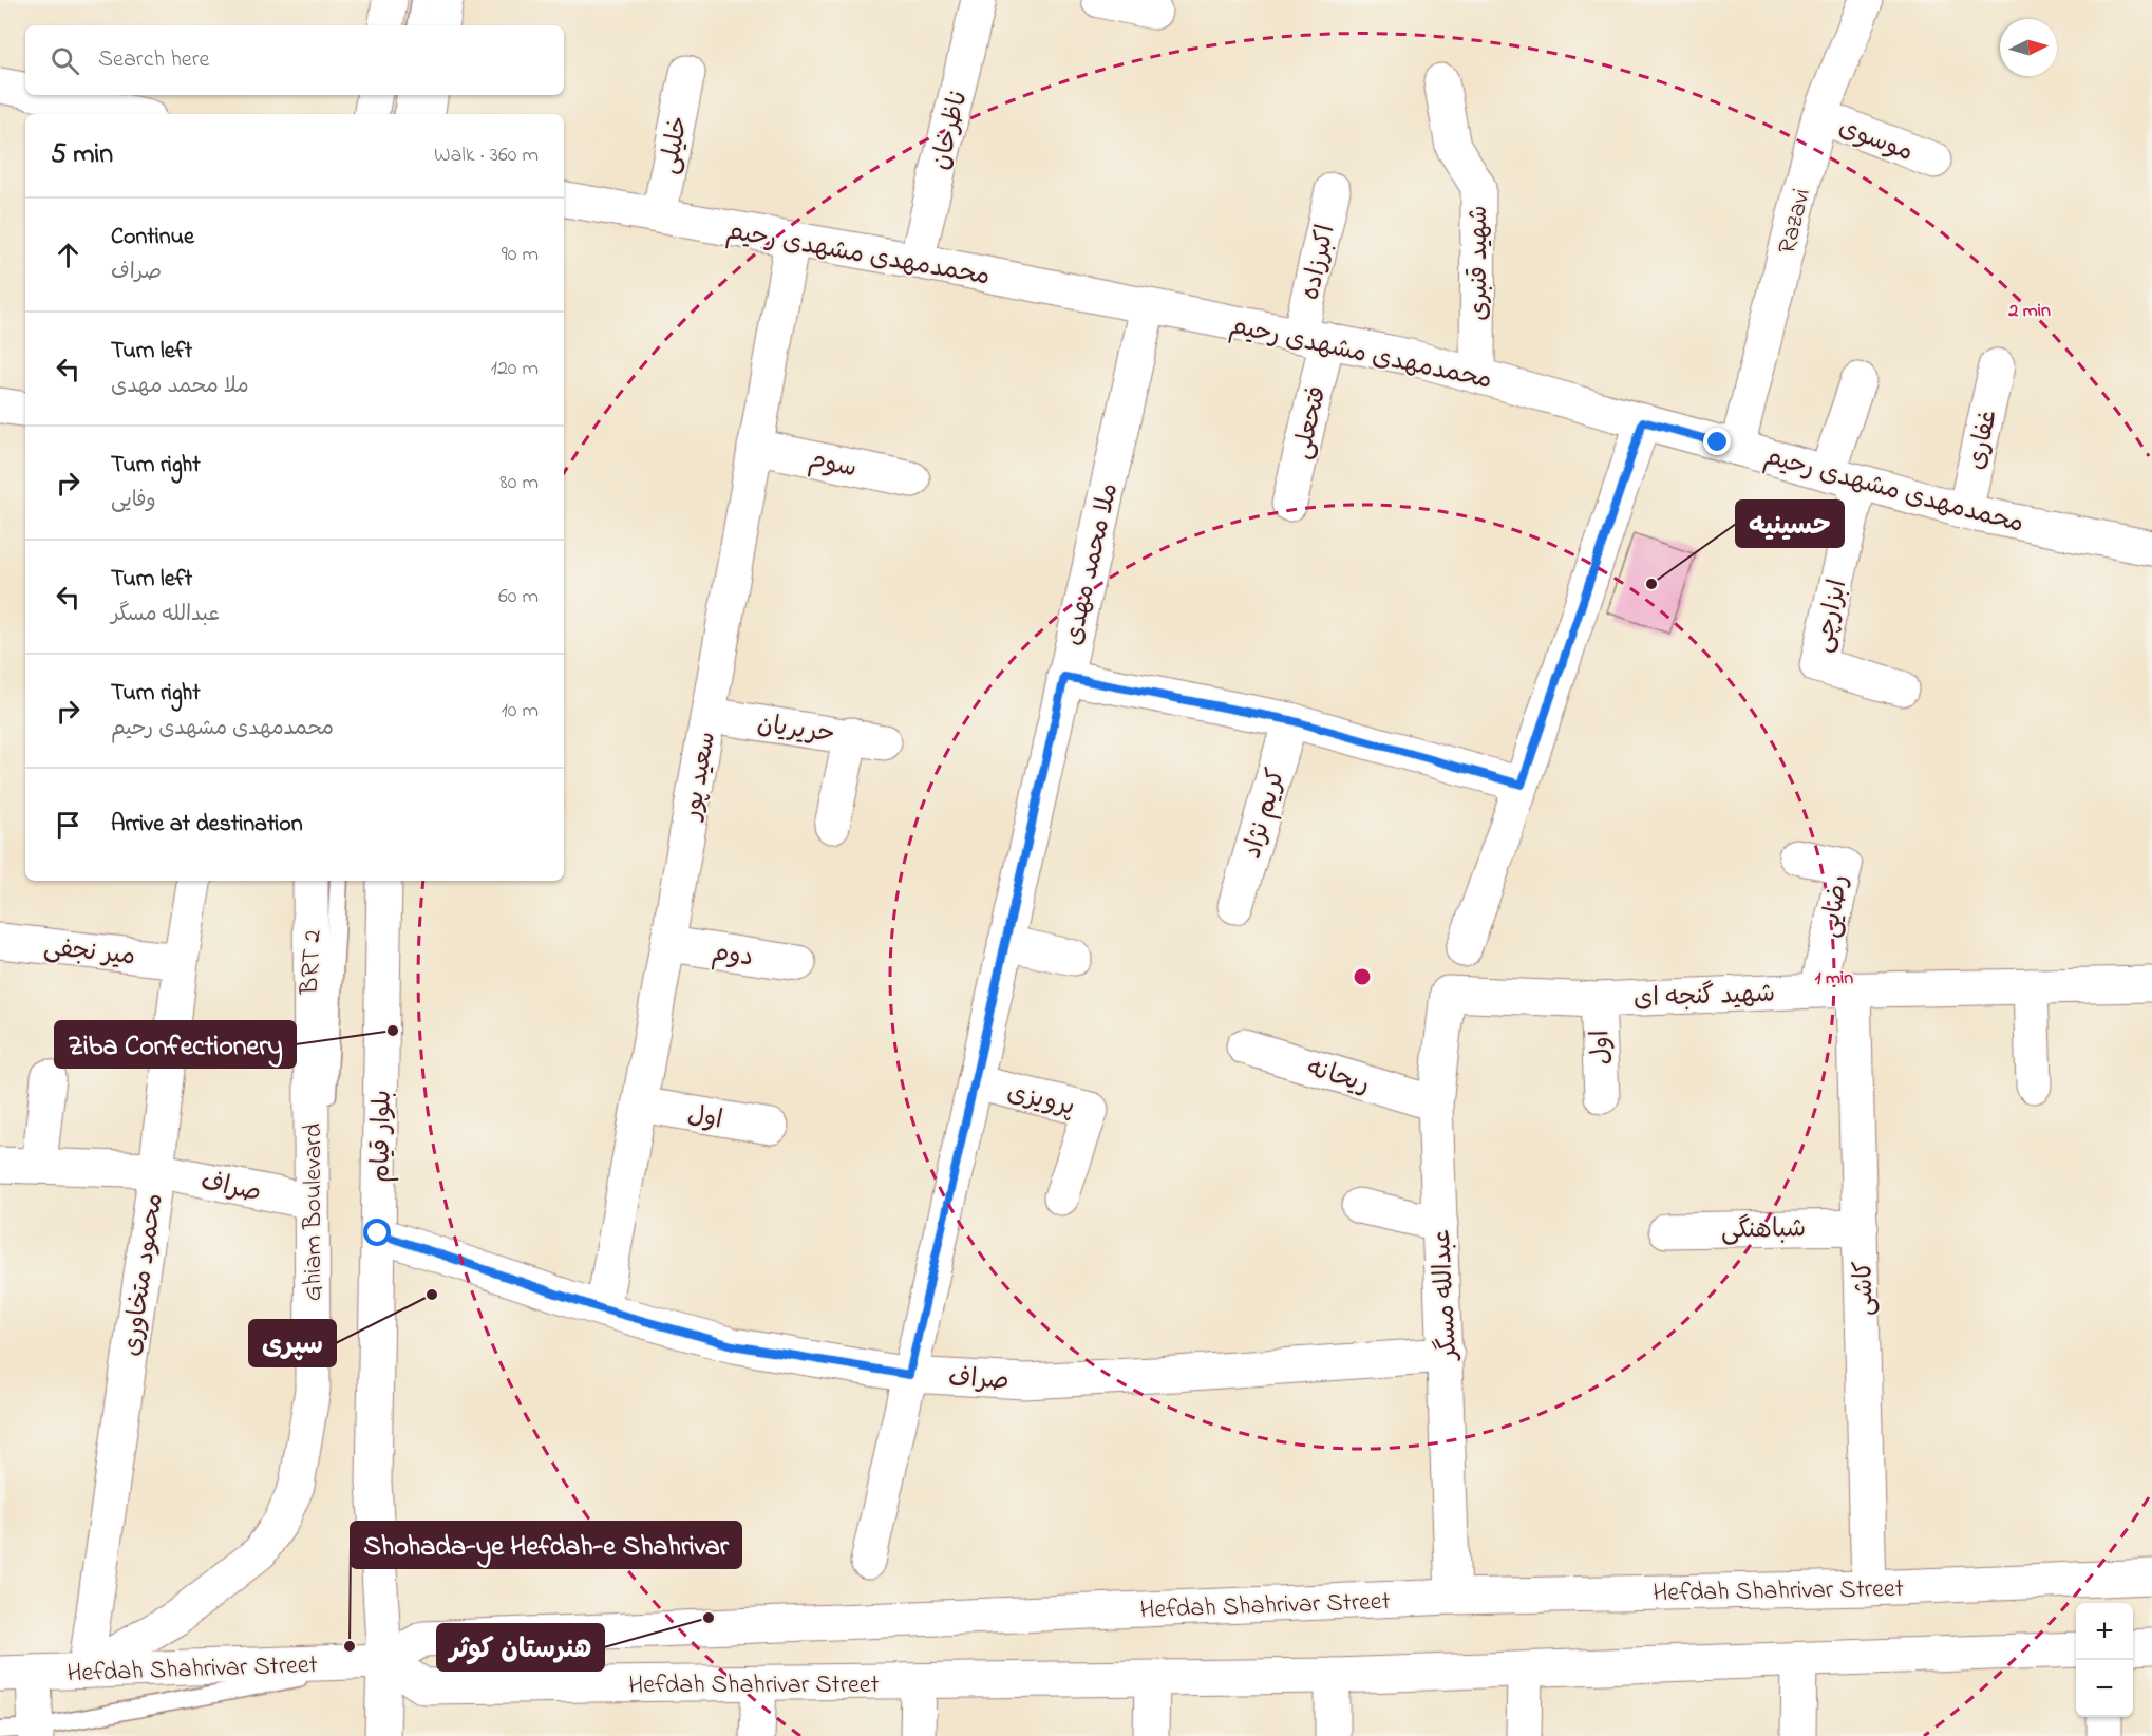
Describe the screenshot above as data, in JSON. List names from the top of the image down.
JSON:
{
  "streets": {
    "street": [
      "ناظرخان",
      "موسوی",
      "خلیلی",
      "Razavi",
      "محمدمهدی مشهدی رحیم",
      "اکبرزاده",
      "شهید قنبری",
      "فتحعلی",
      "غفاری",
      "سوم",
      "ملا محمد مهدی",
      "ابزارچی",
      "حریریان",
      "سعید پور",
      "کریم نژاد",
      "رضایی",
      "میر نجفی",
      "دوم",
      "شهید گنجه ای",
      "اول",
      "ریحانه",
      "پرویزی",
      "بلوار قیام",
      "صراف",
      "Ghiam Boulevard",
      "شباهنگی",
      "محمود متخاوری",
      "کاشی",
      "عبدالله مسگر",
      "Hefdah Shahrivar Street"
    ],
    "lane": ["BRT 2"]
  },
  "crossings": [
    ["ناظرخان", "محمدمهدی مشهدی رحیم"],
    ["موسوی", "Razavi"],
    ["خلیلی", "محمدمهدی مشهدی رحیم"],
    ["Razavi", "محمدمهدی مشهدی رحیم"],
    ["محمدمهدی مشهدی رحیم", "اکبرزاده"],
    ["محمدمهدی مشهدی رحیم", "شهید قنبری"],
    ["محمدمهدی مشهدی رحیم", "فتحعلی"],
    ["محمدمهدی مشهدی رحیم", "غفاری"],
    ["محمدمهدی مشهدی رحیم", "ملا محمد مهدی"],
    ["محمدمهدی مشهدی رحیم", "ابزارچی"],
    ["محمدمهدی مشهدی رحیم", "سعید پور"],
    ["اکبرزاده", "فتحعلی"],
    ["سوم", "سعید پور"],
    ["ملا محمد مهدی", "پرویزی"],
    ["ملا محمد مهدی", "صراف"],
    ["حریریان", "سعید پور"],
    ["سعید پور", "دوم"],
    ["سعید پور", "اول"],
    ["سعید پور", "صراف"],
    ["رضایی", "شهید گنجه ای"],
    ["میر نجفی", "محمود متخاوری"],
    ["BRT 2", "Ghiam Boulevard"],
    ["شهید گنجه ای", "اول"],
    ["شهید گنجه ای", "کاشی"],
    ["شهید گنجه ای", "عبدالله مسگر"],
    ["ریحانه", "عبدالله مسگر"],
    ["بلوار قیام", "صراف"],
    ["بلوار قیام", "Hefdah Shahrivar Street"],
    ["صراف", "Ghiam Boulevard"],
    ["صراف", "محمود متخاوری"],
    ["صراف", "عبدالله مسگر"],
    ["Ghiam Boulevard", "محمود متخاوری"],
    ["Ghiam Boulevard", "Hefdah Shahrivar Street"],
    ["شباهنگی", "کاشی"],
    ["محمود متخاوری", "Hefdah Shahrivar Street"],
    ["کاشی", "Hefdah Shahrivar Street"],
    ["عبدالله مسگر", "Hefdah Shahrivar Street"]
  ],
  "places": [
    "حسینیه",
    "Ziba Confectionery",
    "سپری",
    "هنرستان کوثر",
    "Shohada-ye Hefdah-e Shahrivar"
  ],
  "north": "right",
  "page": {
    "search": "Search here",
    "heading": ["5 min", "Walk · 360 m"],
    "list": [
      ["Continue", "صراف", "90 m"],
      ["Turn left", "ملا محمد مهدی", "120 m"],
      ["Turn right", "وفایی", "80 m"],
      ["Turn left", "عبدالله مسگر", "60 m"],
      ["Turn right", "محمدمهدی مشهدی رحیم", "10 m"],
      "Arrive at destination"
    ],
    "map_buttons": ["+", "−"]
  },
  "rings": ["2 min", "1 min"]
}
